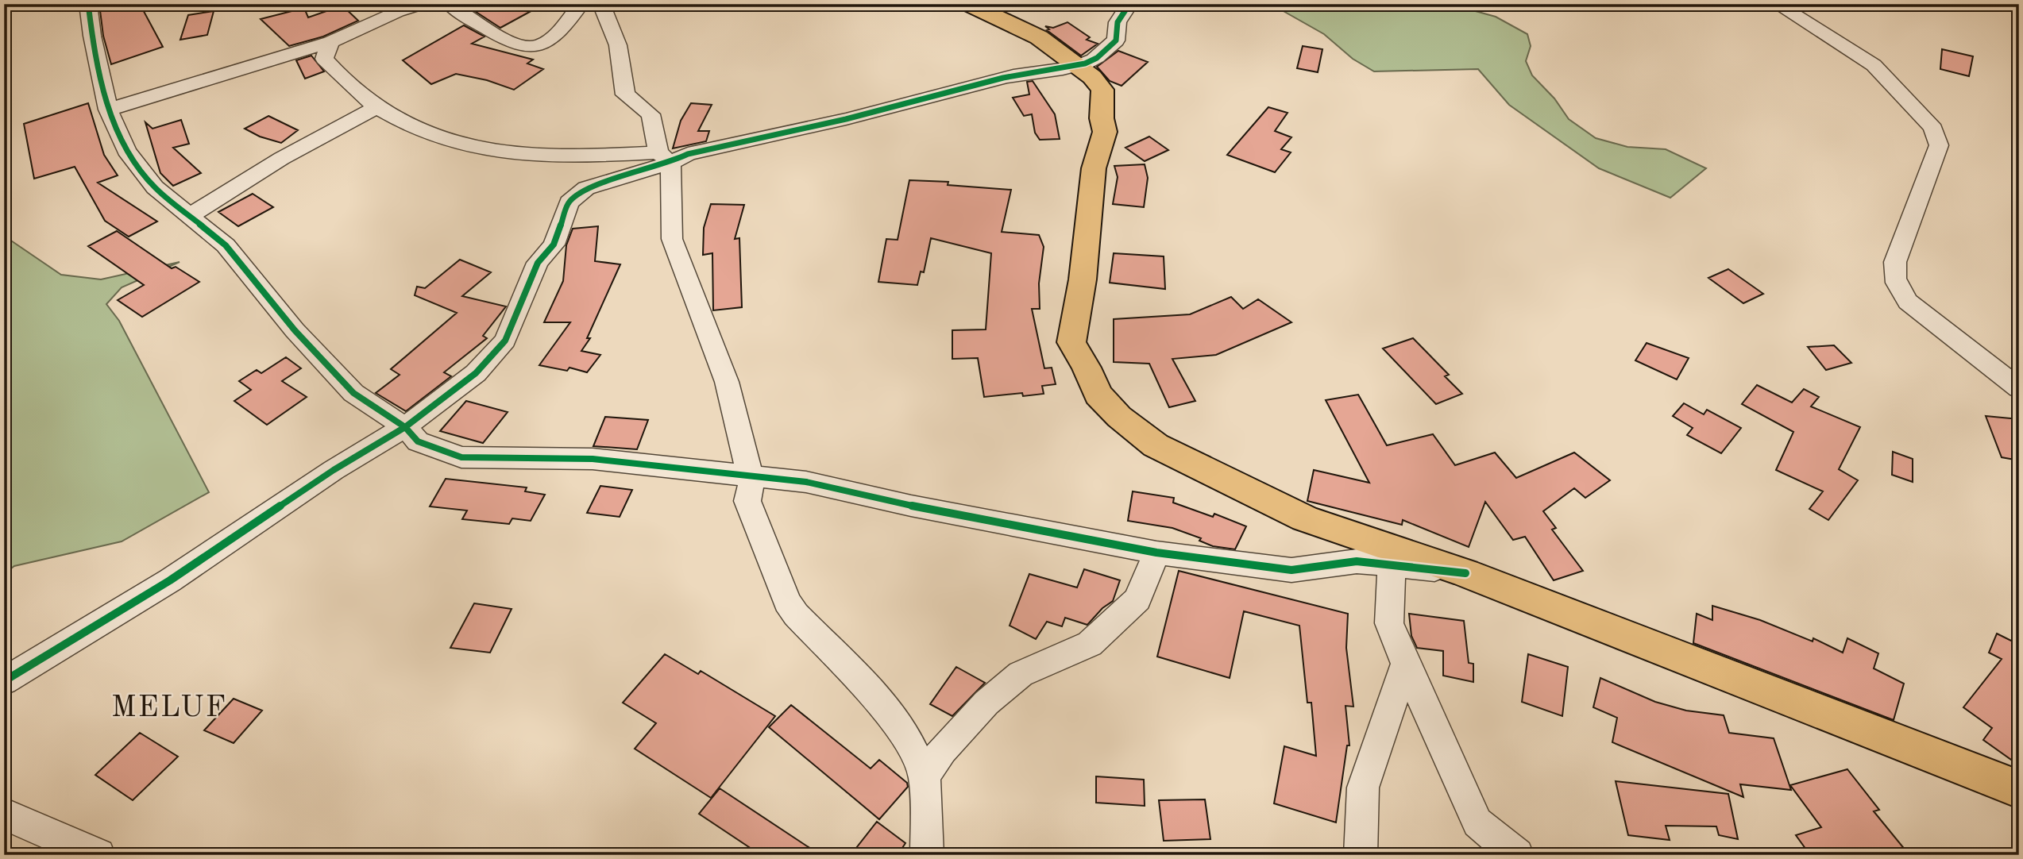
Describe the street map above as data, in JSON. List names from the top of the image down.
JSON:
{
  "districts": ["MELUF"]
}
